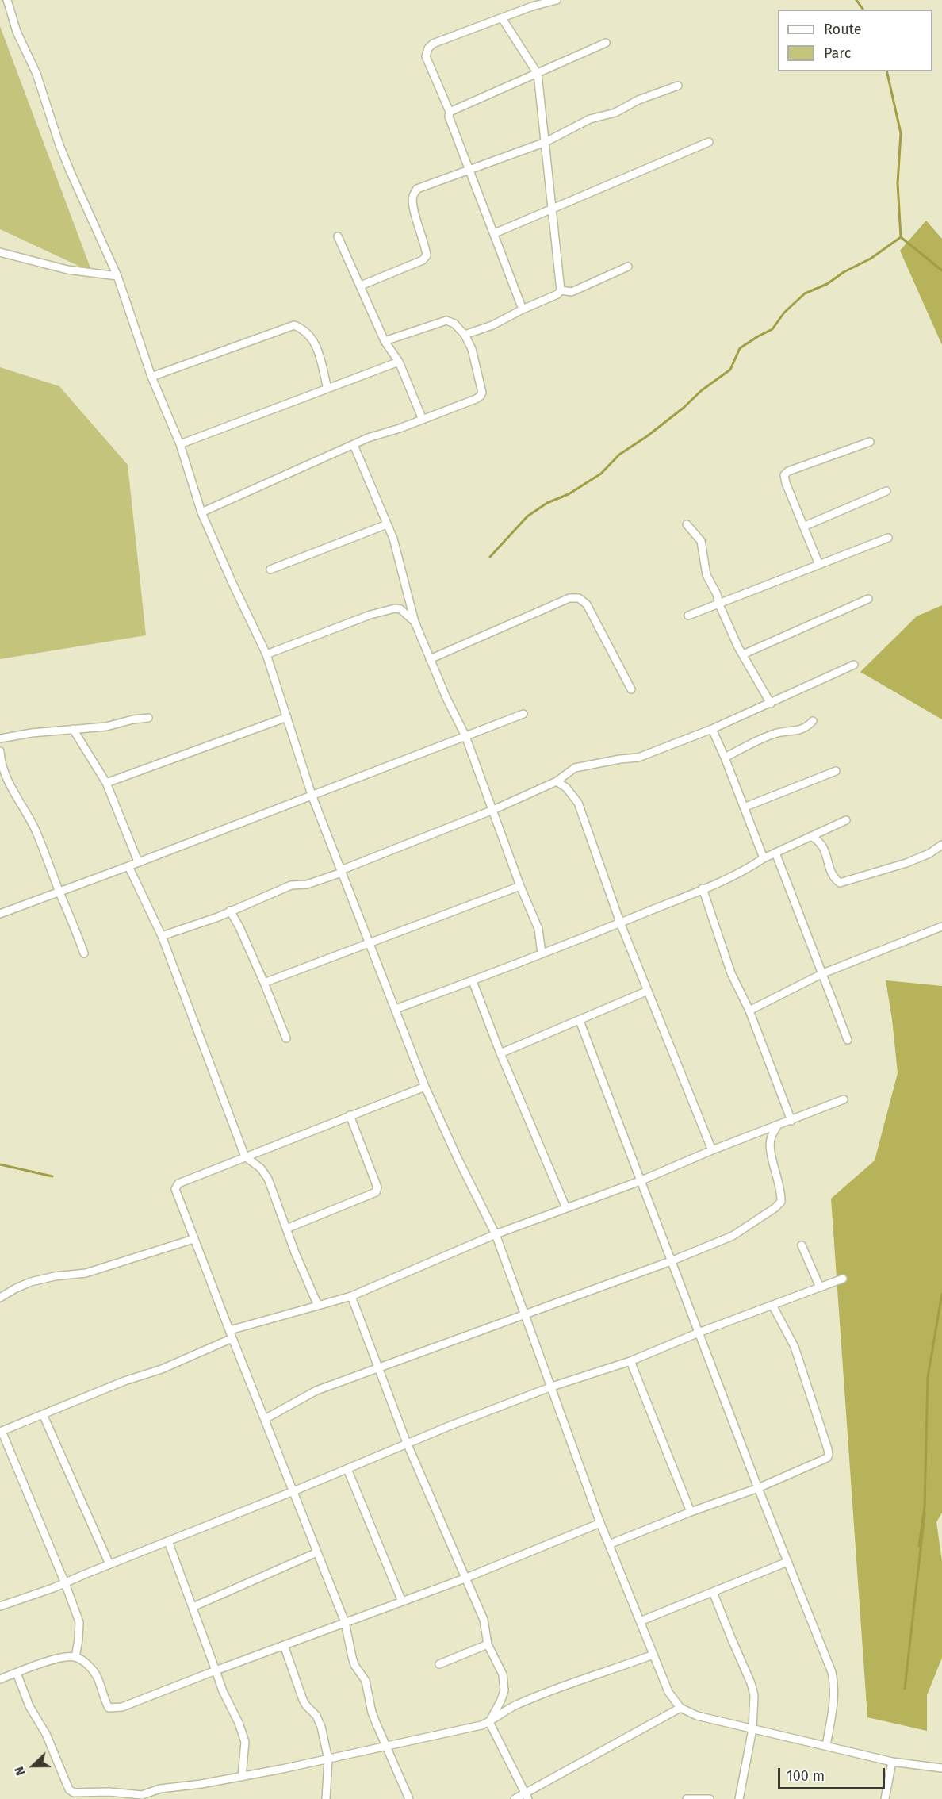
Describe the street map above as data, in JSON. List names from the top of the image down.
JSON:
{
  "legend": ["Route", "Parc"],
  "scale_bar": "100 m",
  "north": "left"
}
